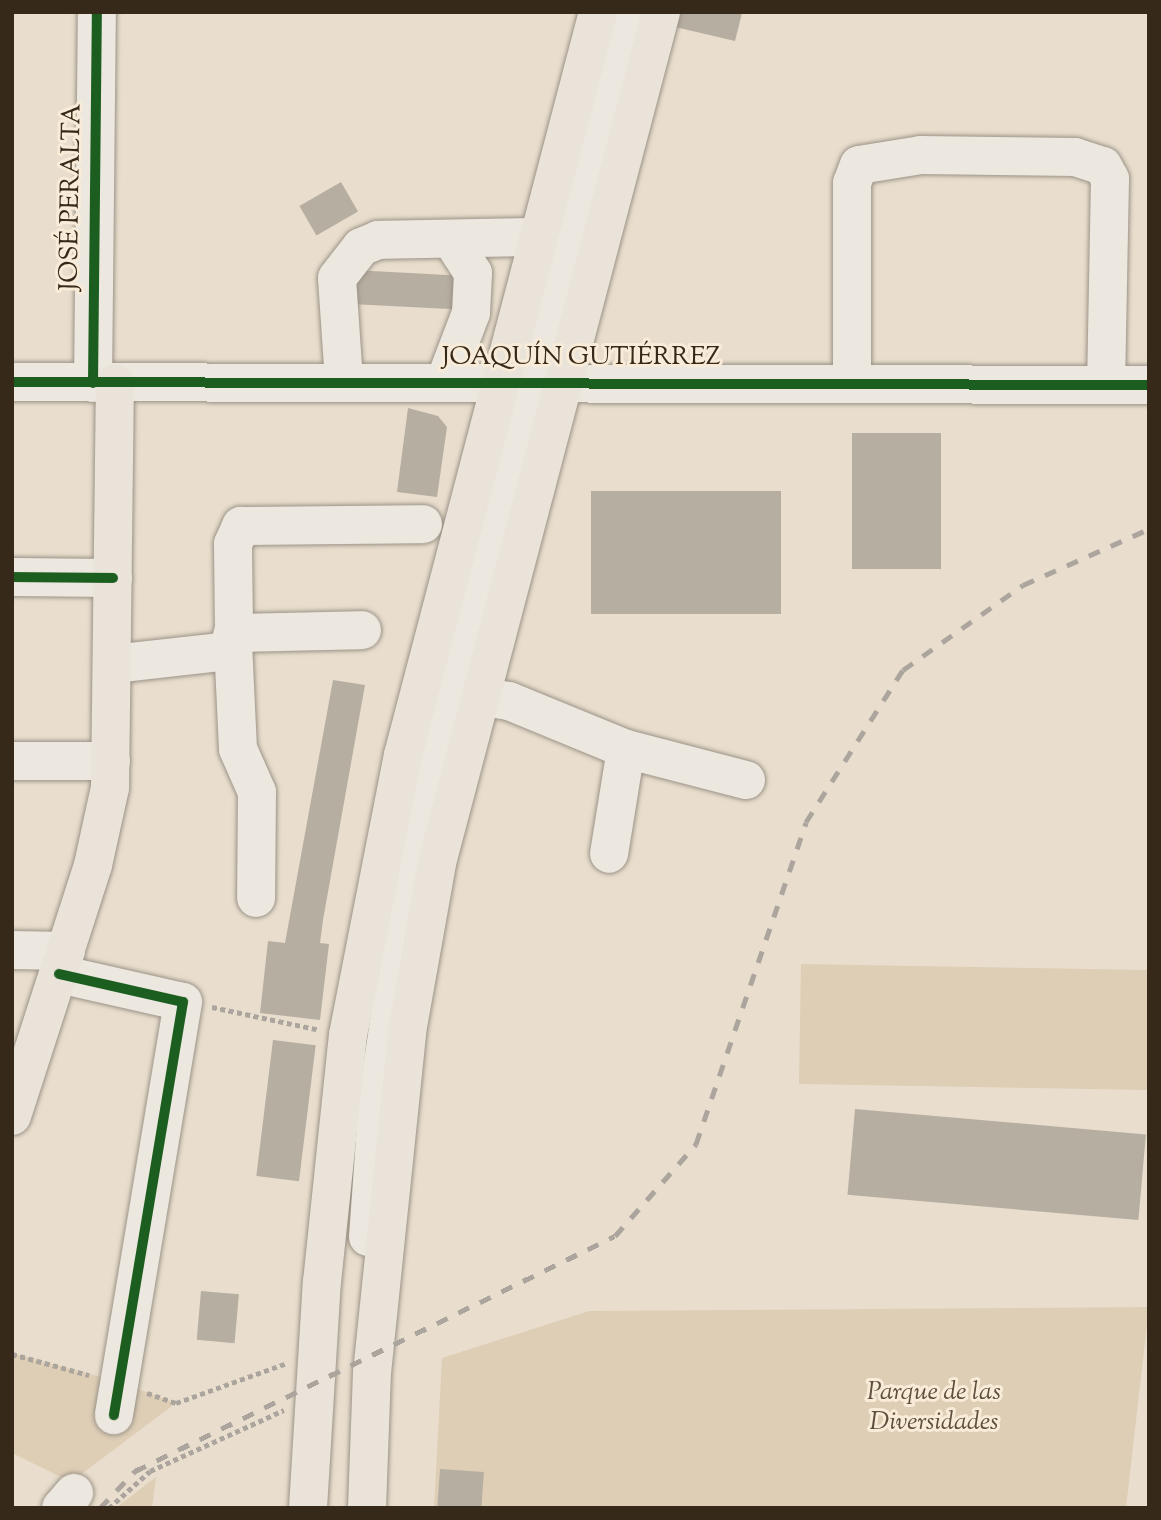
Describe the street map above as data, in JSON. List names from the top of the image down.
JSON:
{
  "streets": {
    "main road": ["JOSÉ PERALTA"],
    "street": ["JOAQUÍN GUTIÉRREZ"]
  },
  "crossings": [
    ["JOSÉ PERALTA", "JOAQUÍN GUTIÉRREZ"]
  ],
  "parks": ["Parque de las Diversidades"]
}
